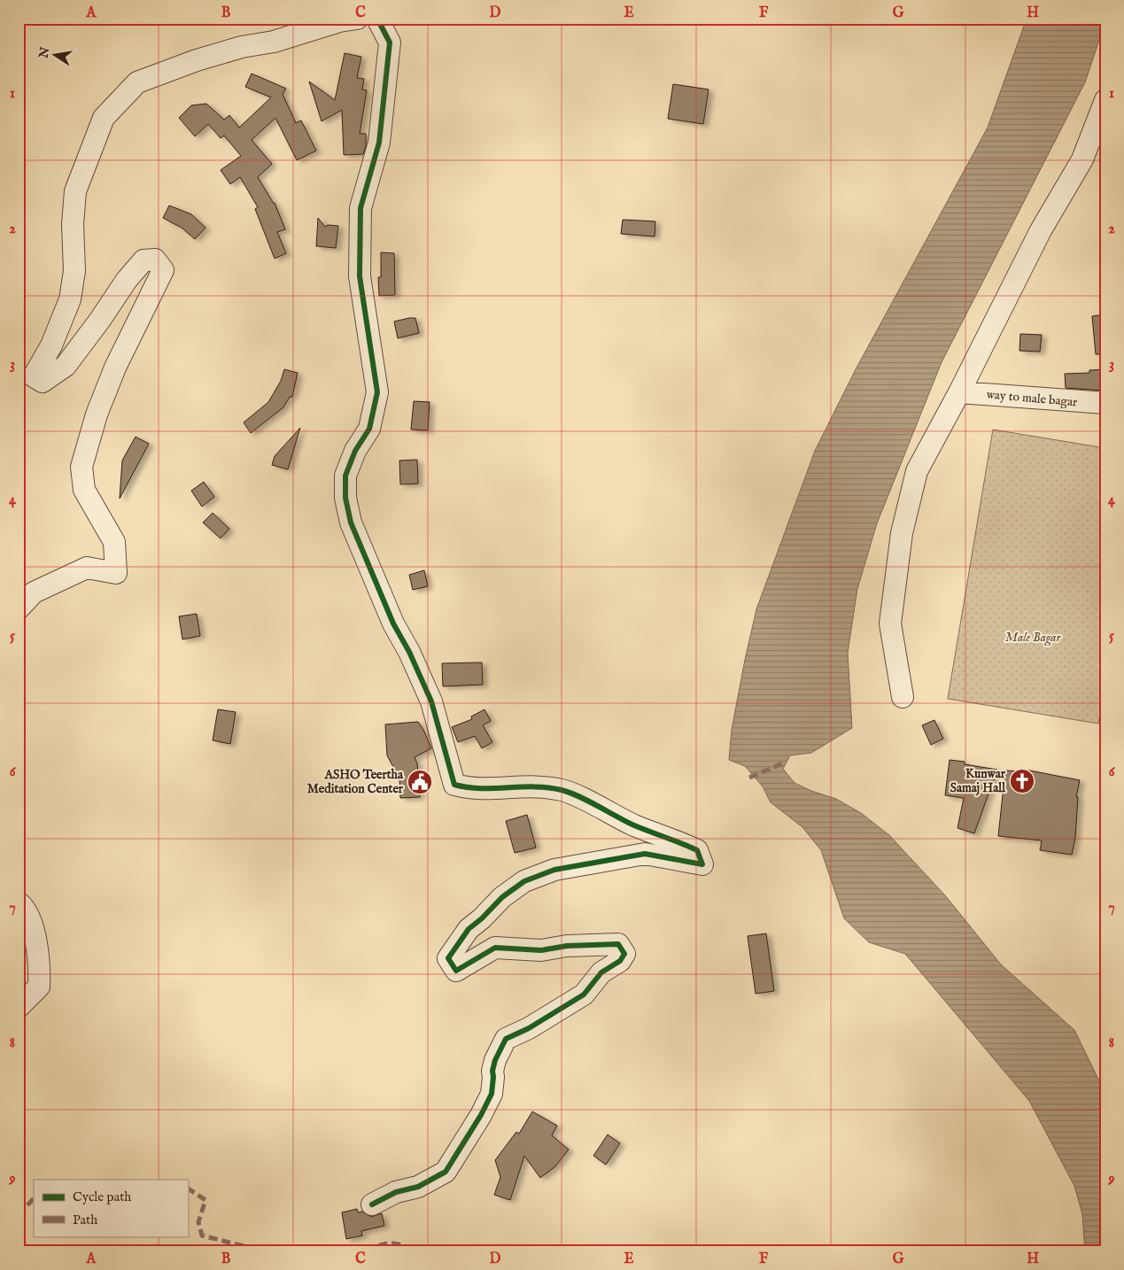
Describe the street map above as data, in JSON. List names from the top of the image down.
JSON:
{
  "streets": {
    "street": ["way to male bagar"]
  },
  "parks": ["Male Bagar"],
  "places": {
    "church": ["Kunwar Samaj Hall"],
    "public building": ["ASHO Teertha Meditation Center"]
  },
  "legend": ["Cycle path", "Path"],
  "north": "left",
  "grid": {
    "columns": [
      "A",
      "B",
      "C",
      "D",
      "E",
      "F",
      "G",
      "H"
    ],
    "rows": [
      "1",
      "2",
      "3",
      "4",
      "5",
      "6",
      "7",
      "8",
      "9"
    ]
  }
}
